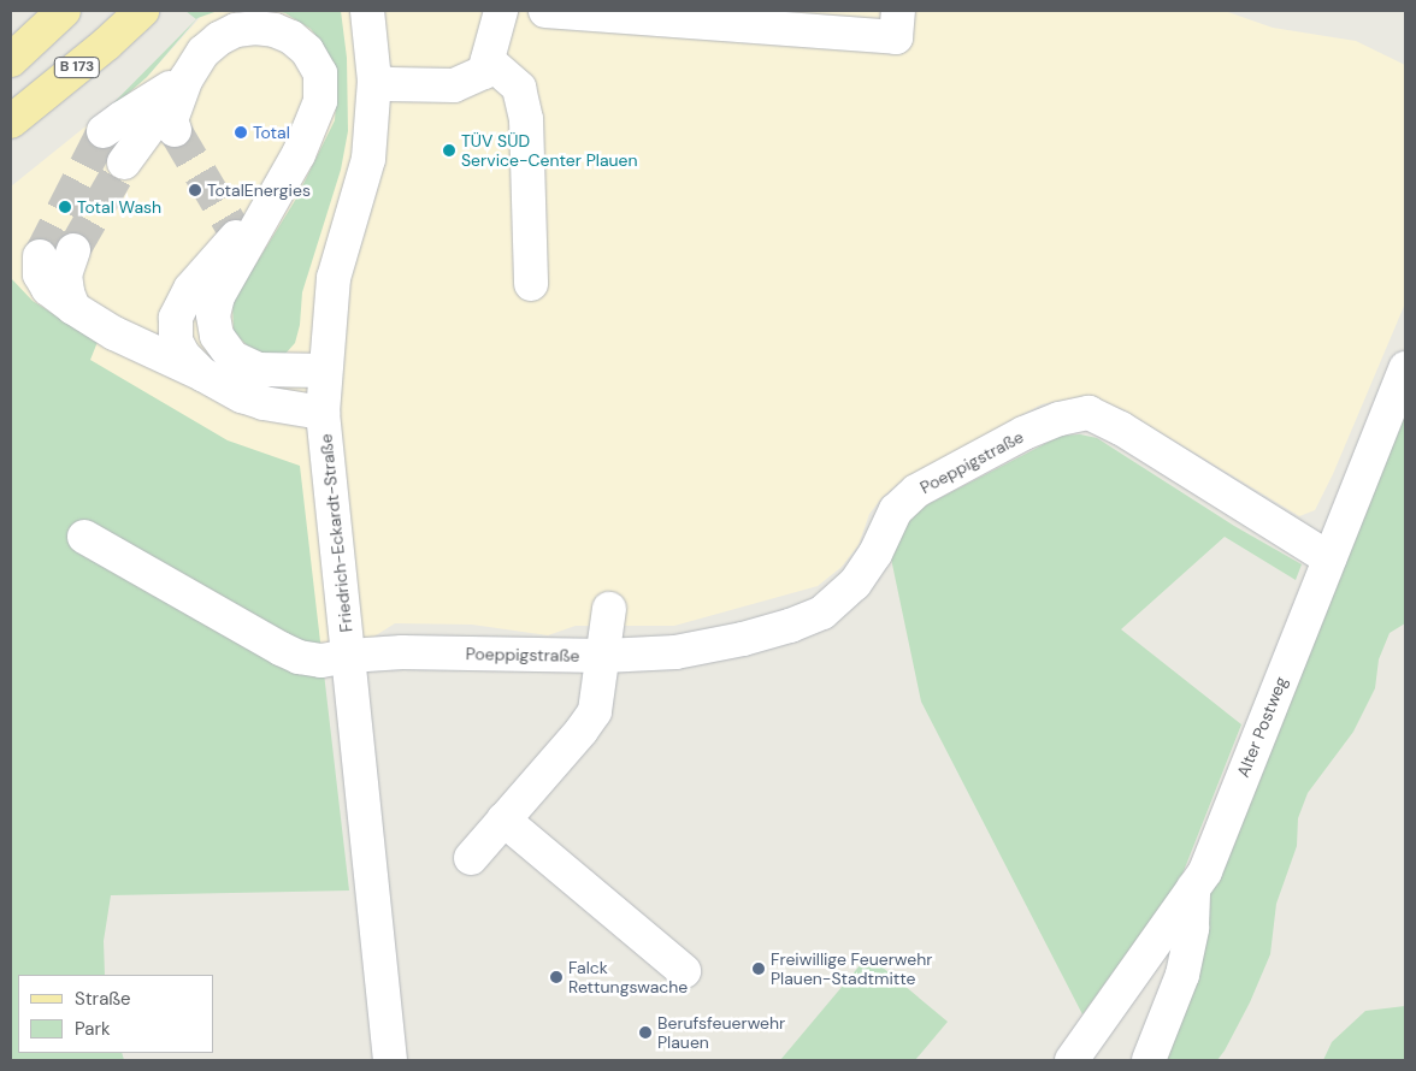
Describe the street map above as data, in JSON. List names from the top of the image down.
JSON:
{
  "streets": {
    "main road": ["B 173"],
    "street": ["Poeppigstraße", "Friedrich-Eckardt-Straße", "Alter Postweg"]
  },
  "crossings": [
    ["Poeppigstraße", "Friedrich-Eckardt-Straße"],
    ["Poeppigstraße", "Alter Postweg"]
  ],
  "places": [
    "Total",
    "TÜV SÜD Service-Center Plauen",
    "TotalEnergies",
    "Total Wash",
    "Freiwillige Feuerwehr Plauen-Stadtmitte",
    "Falck Rettungswache",
    "Berufsfeuerwehr Plauen"
  ],
  "legend": ["Straße", "Park"]
}
